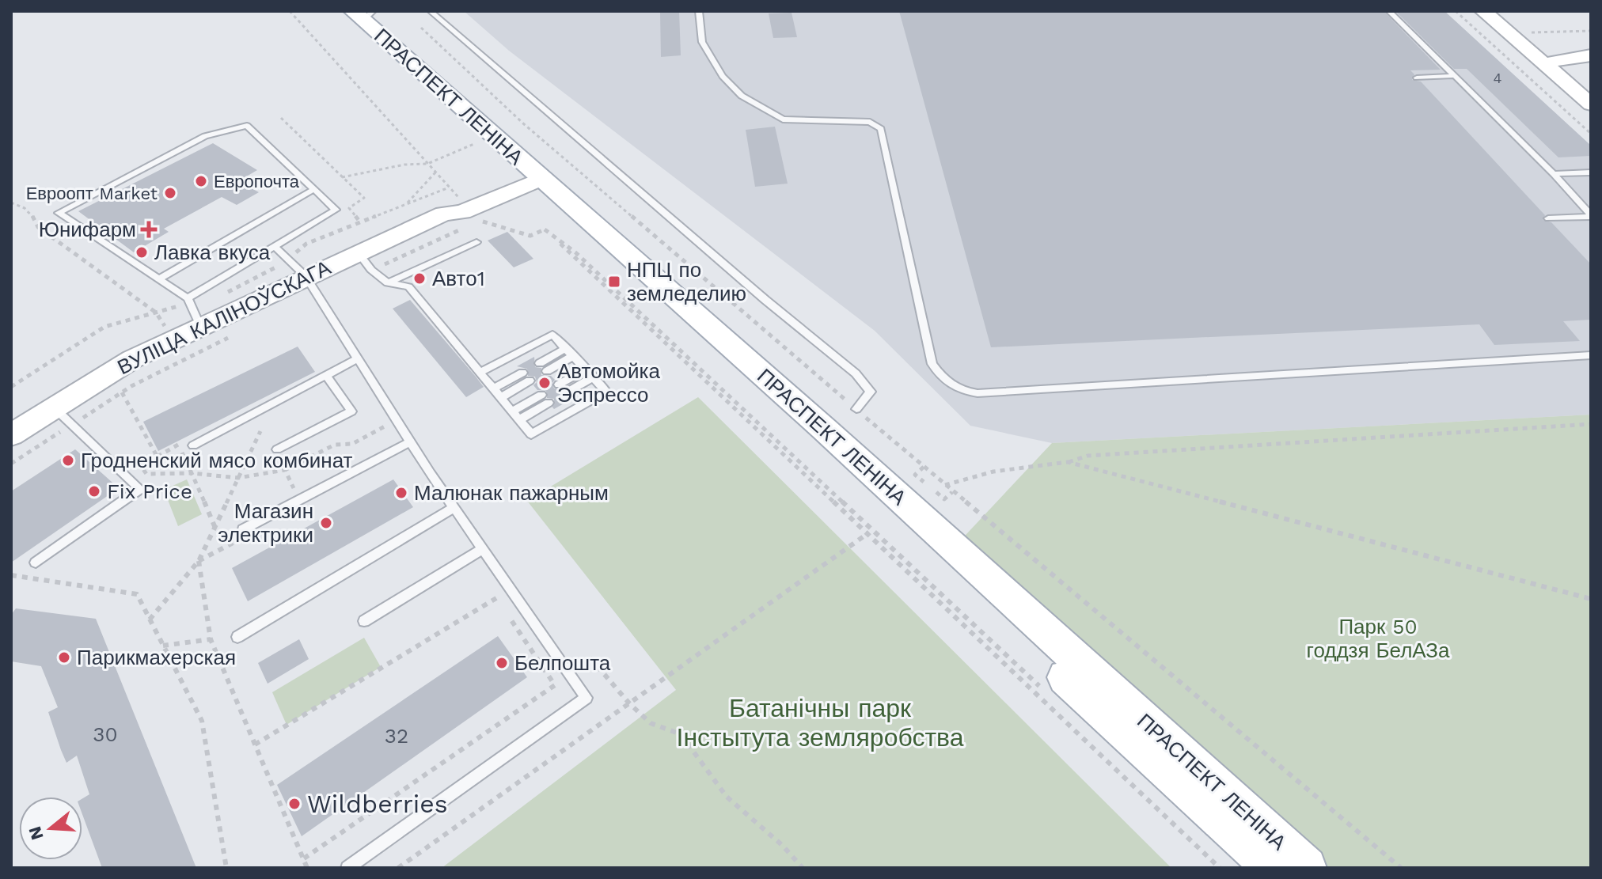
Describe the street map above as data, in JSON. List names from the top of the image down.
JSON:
{
  "streets": {
    "main road": ["ПРАСПЕКТ ЛЕНІНА"],
    "street": ["ВУЛІЦА КАЛІНОЎСКАГА"]
  },
  "crossings": [
    ["ПРАСПЕКТ ЛЕНІНА", "ВУЛІЦА КАЛІНОЎСКАГА"]
  ],
  "parks": ["Парк 50 годдзя БелАЗа", "Батанічны парк Інстытута земляробства"],
  "places": {
    "other": [
      "Европочта",
      "Евроопт Market",
      "Лавка вкуса",
      "Авто1",
      "Автомойка Эспрессо",
      "Гродненский мясо комбинат",
      "Fix Price",
      "Малюнак пажарным",
      "Магазин электрики",
      "Парикмахерская",
      "Белпошта",
      "Wildberries"
    ],
    "health": ["Юнифарм"],
    "transit": ["НПЦ по земледелию"]
  },
  "house_numbers": ["4", "30", "32"],
  "north": "left"
}
